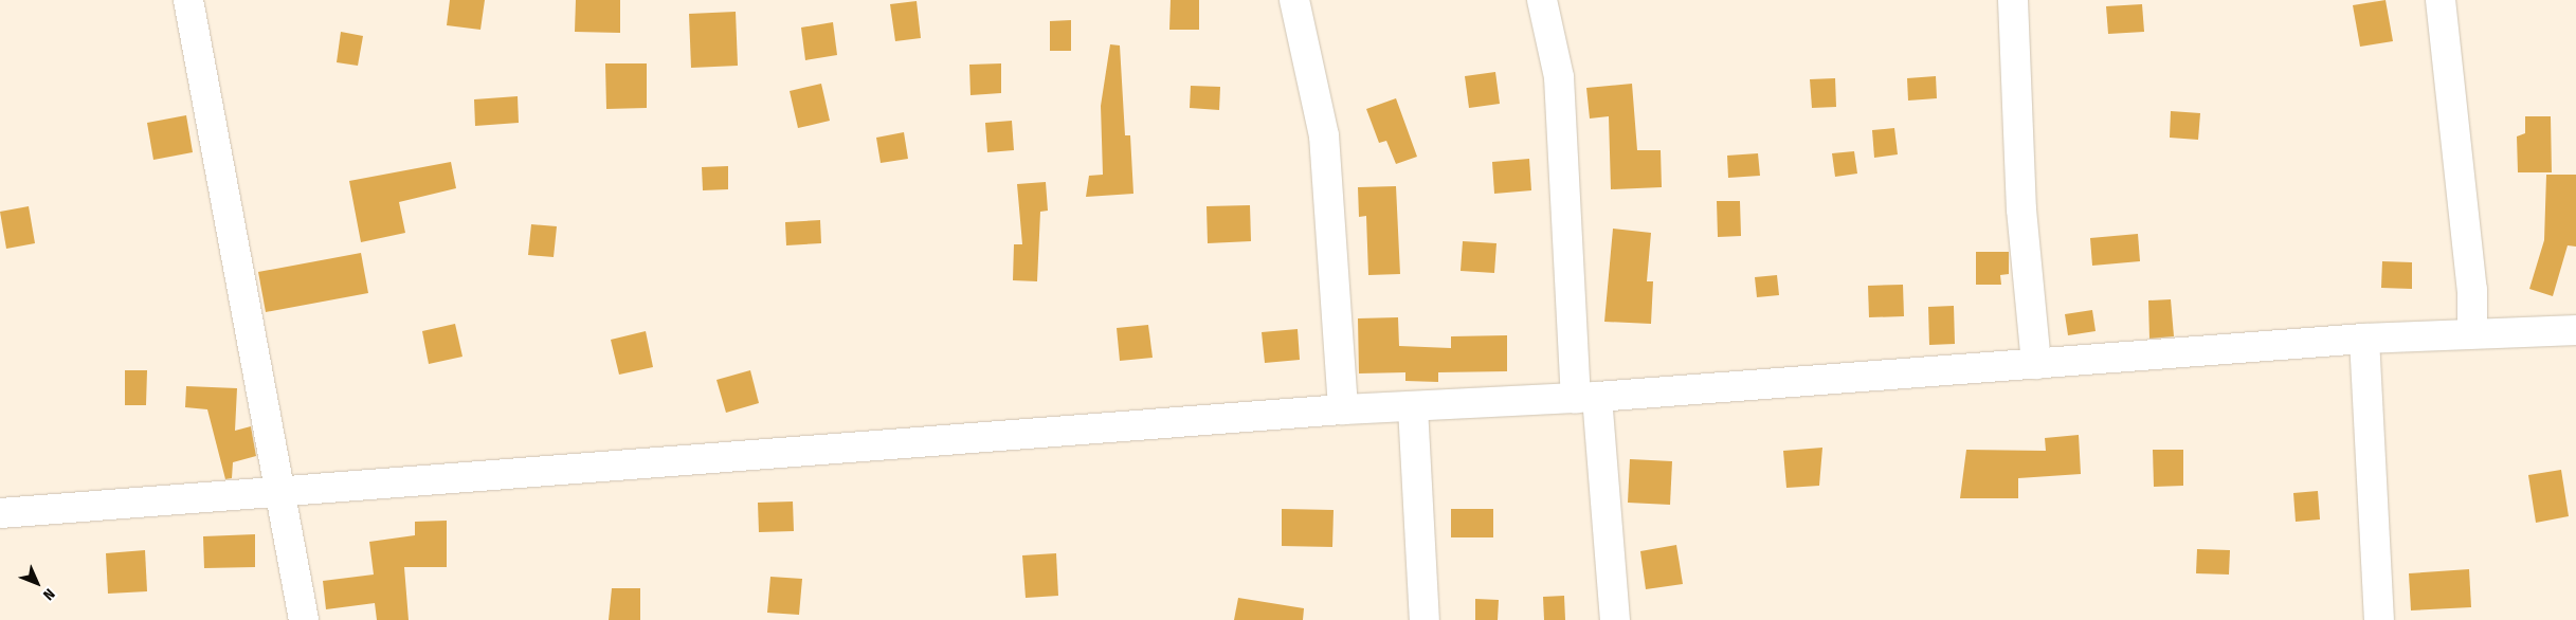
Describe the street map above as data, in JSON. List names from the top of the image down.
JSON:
{
  "north": "bottom right"
}
